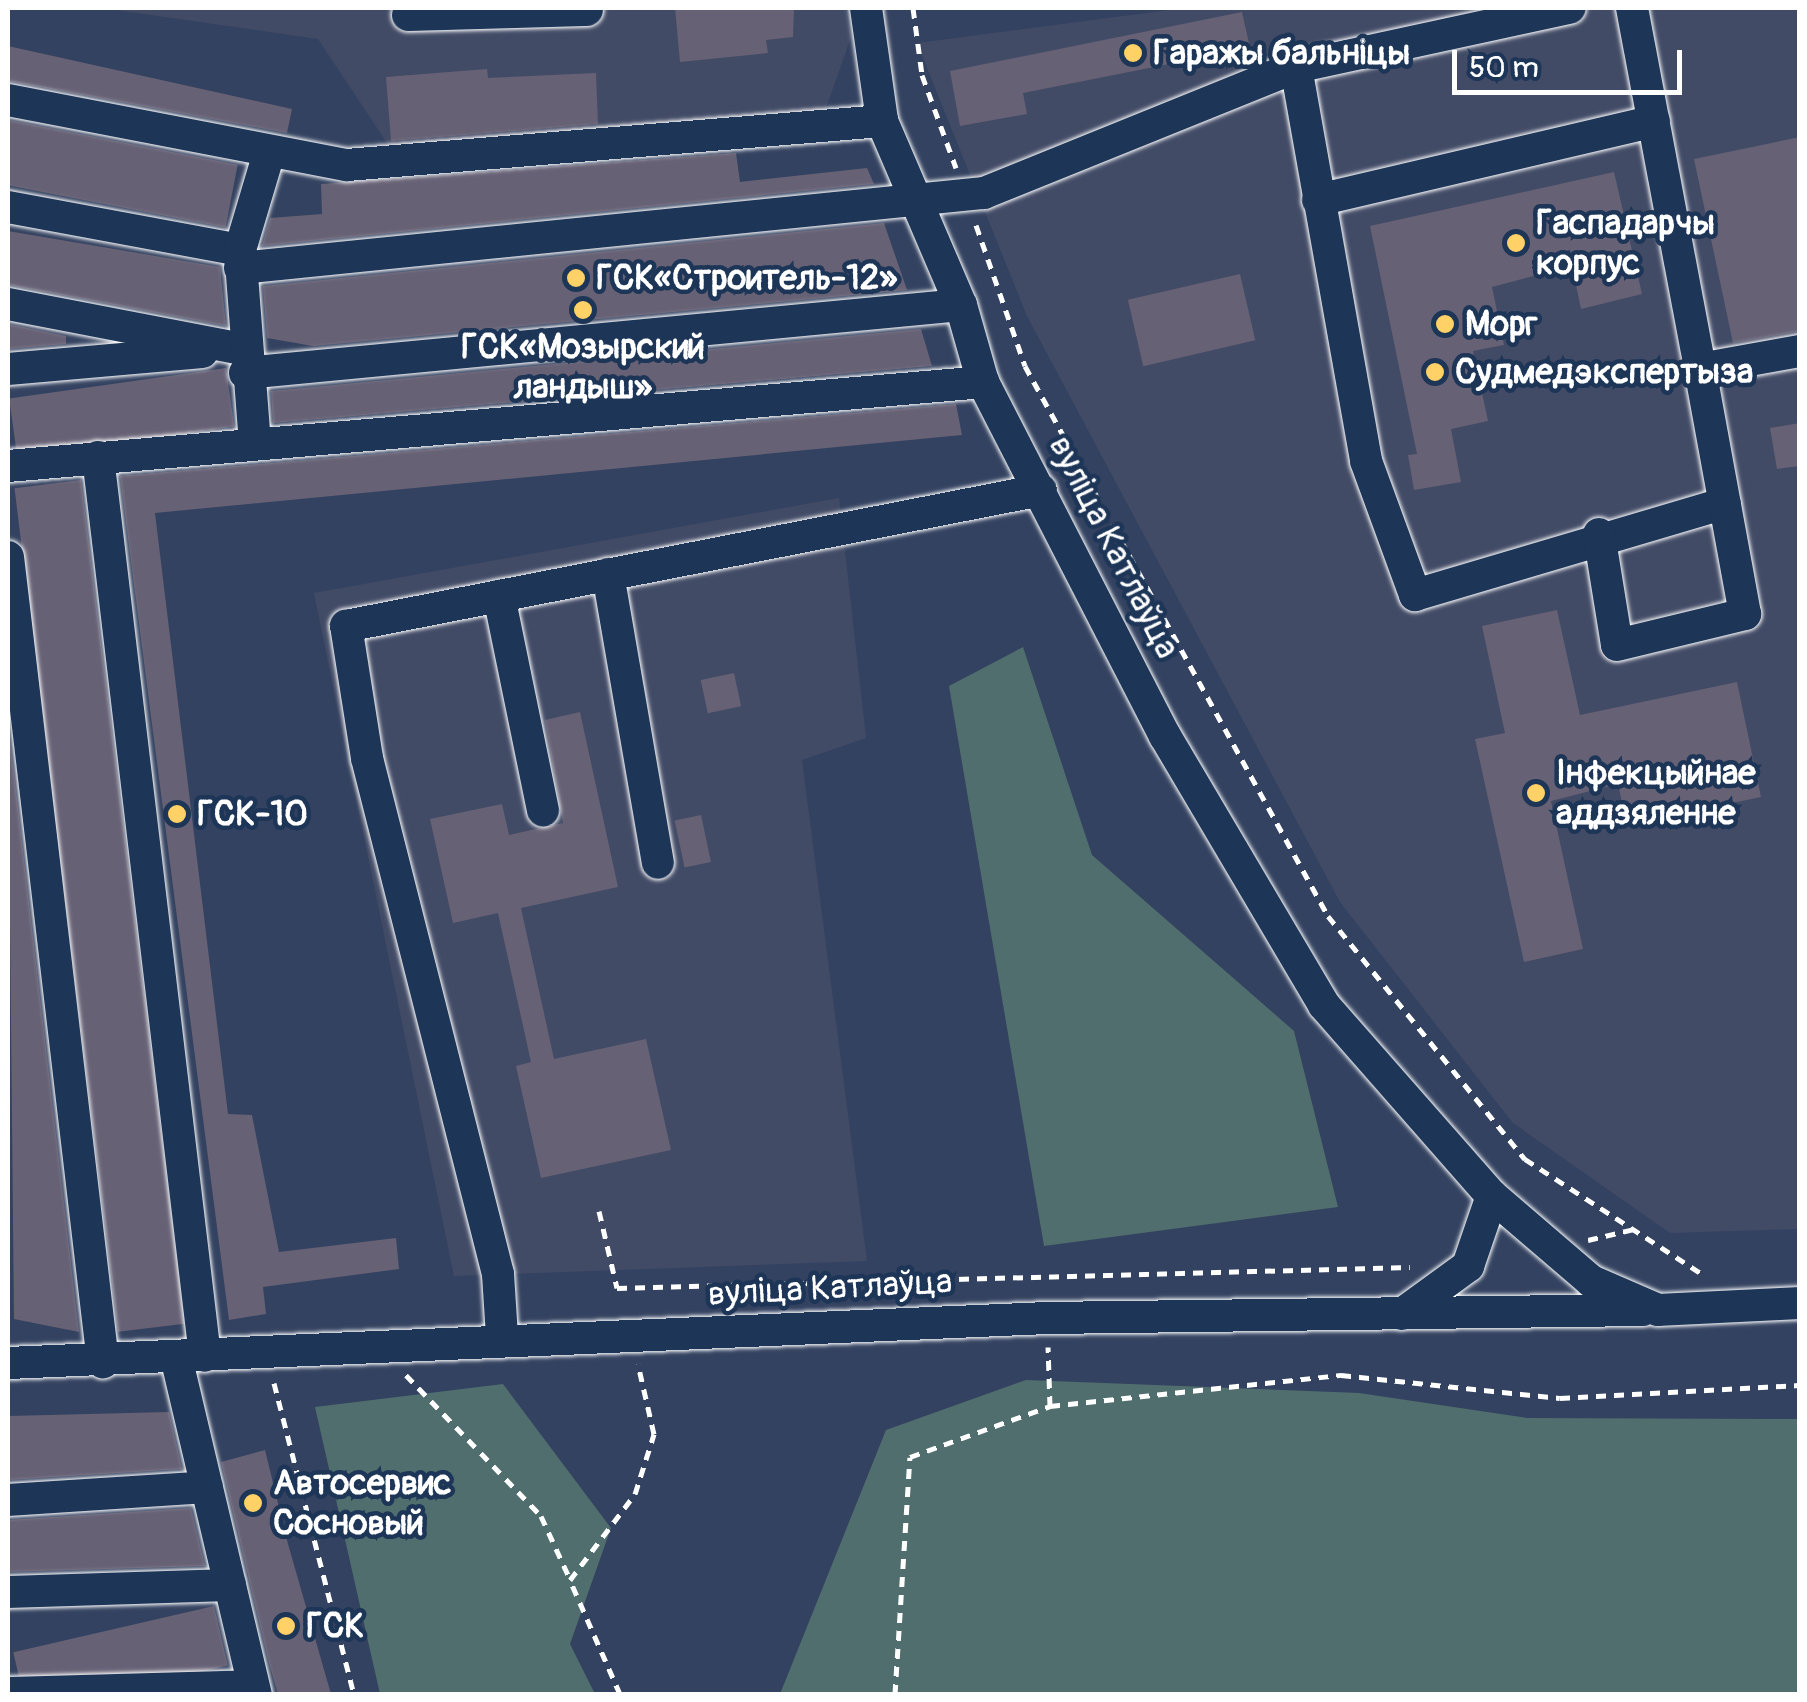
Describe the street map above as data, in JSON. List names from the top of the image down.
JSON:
{
  "streets": {
    "street": ["вуліца Катлаўца"]
  },
  "places": [
    "Гаражы бальніцы",
    "Гаспадарчы корпус",
    "ГСК«Строитель-12»",
    "ГСК«Мозырский ландыш»",
    "Морг",
    "Судмедэкспертыза",
    "Інфекцыйнае аддзяленне",
    "ГСК-10",
    "Автосервис Сосновый",
    "ГСК"
  ],
  "scale_bar": "50 m"
}
